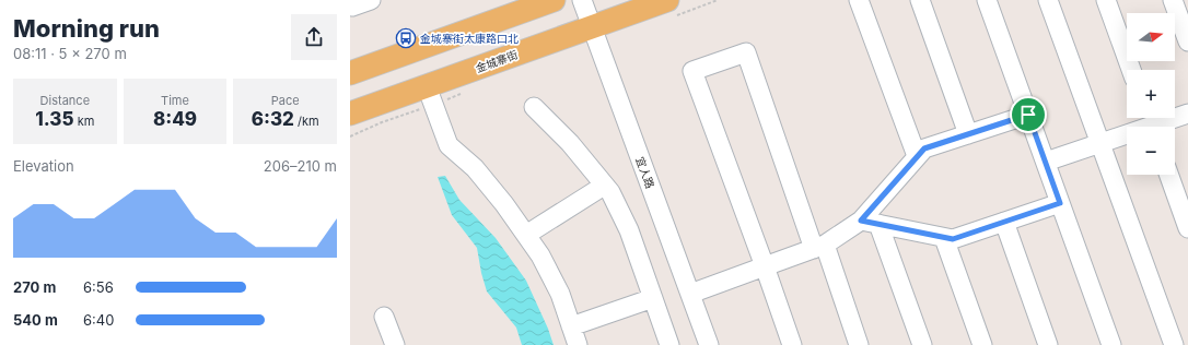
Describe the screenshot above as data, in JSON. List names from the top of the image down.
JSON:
{
  "streets": {
    "main road": ["金城寨街"],
    "street": ["宜人路"]
  },
  "crossings": [
    ["金城寨街", "宜人路"]
  ],
  "places": {
    "bus stop": ["金城寨街太康路口北"]
  },
  "north": "right",
  "page": {
    "heading": ["Morning run", "08:11 · 5 × 270 m"],
    "map_buttons": ["+", "−"],
    "stats": [
      ["Distance", "1.35 km"],
      ["Time", "8:49"],
      ["Pace", "6:32 /km"]
    ],
    "chart": ["Elevation", "206–210 m"],
    "list": [
      {
        "name": "270 m",
        "note": "6:56"
      },
      {
        "name": "540 m",
        "note": "6:40"
      }
    ]
  }
}
